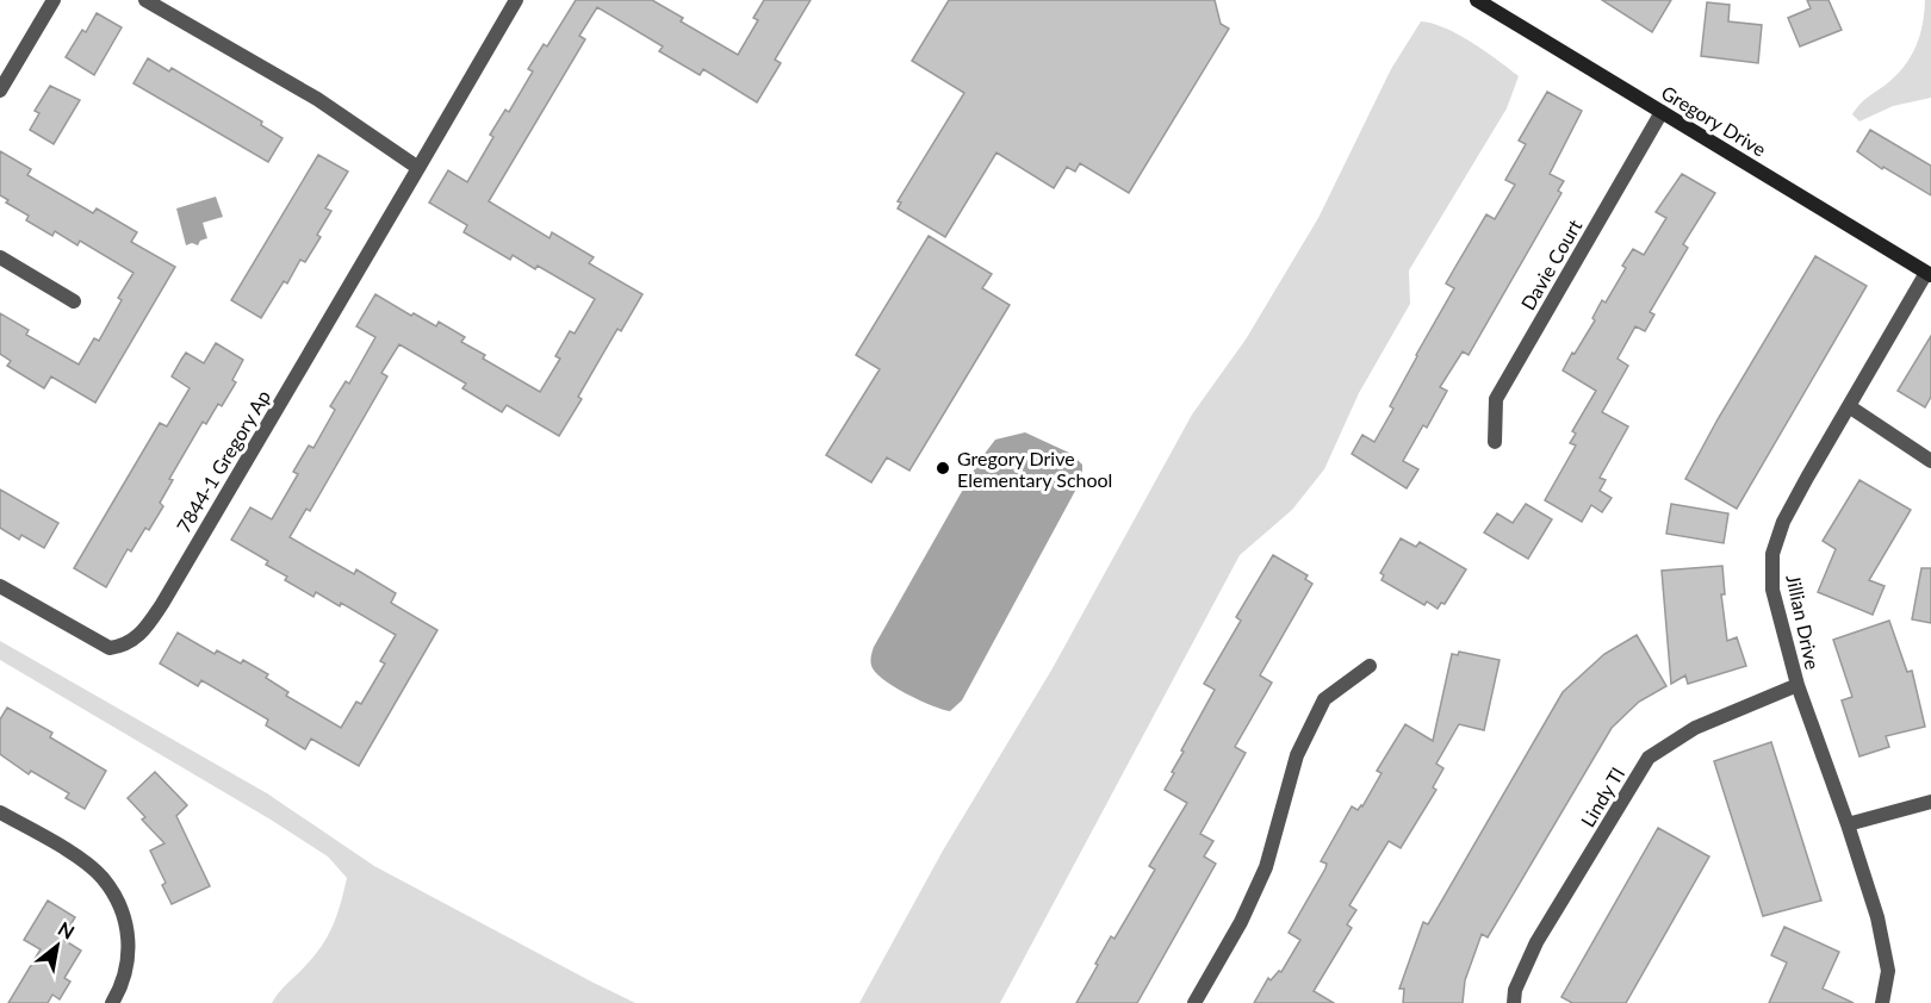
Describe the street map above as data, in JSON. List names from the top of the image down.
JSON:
{
  "streets": {
    "street": [
      "Gregory Drive",
      "Davie Court",
      "7844-1 Gregory Ap",
      "Jillian Drive",
      "Lindy Tl"
    ]
  },
  "crossings": [
    ["Gregory Drive", "Davie Court"],
    ["Gregory Drive", "Jillian Drive"],
    ["Jillian Drive", "Lindy Tl"]
  ],
  "places": ["Gregory Drive Elementary School"],
  "north": "top right"
}
